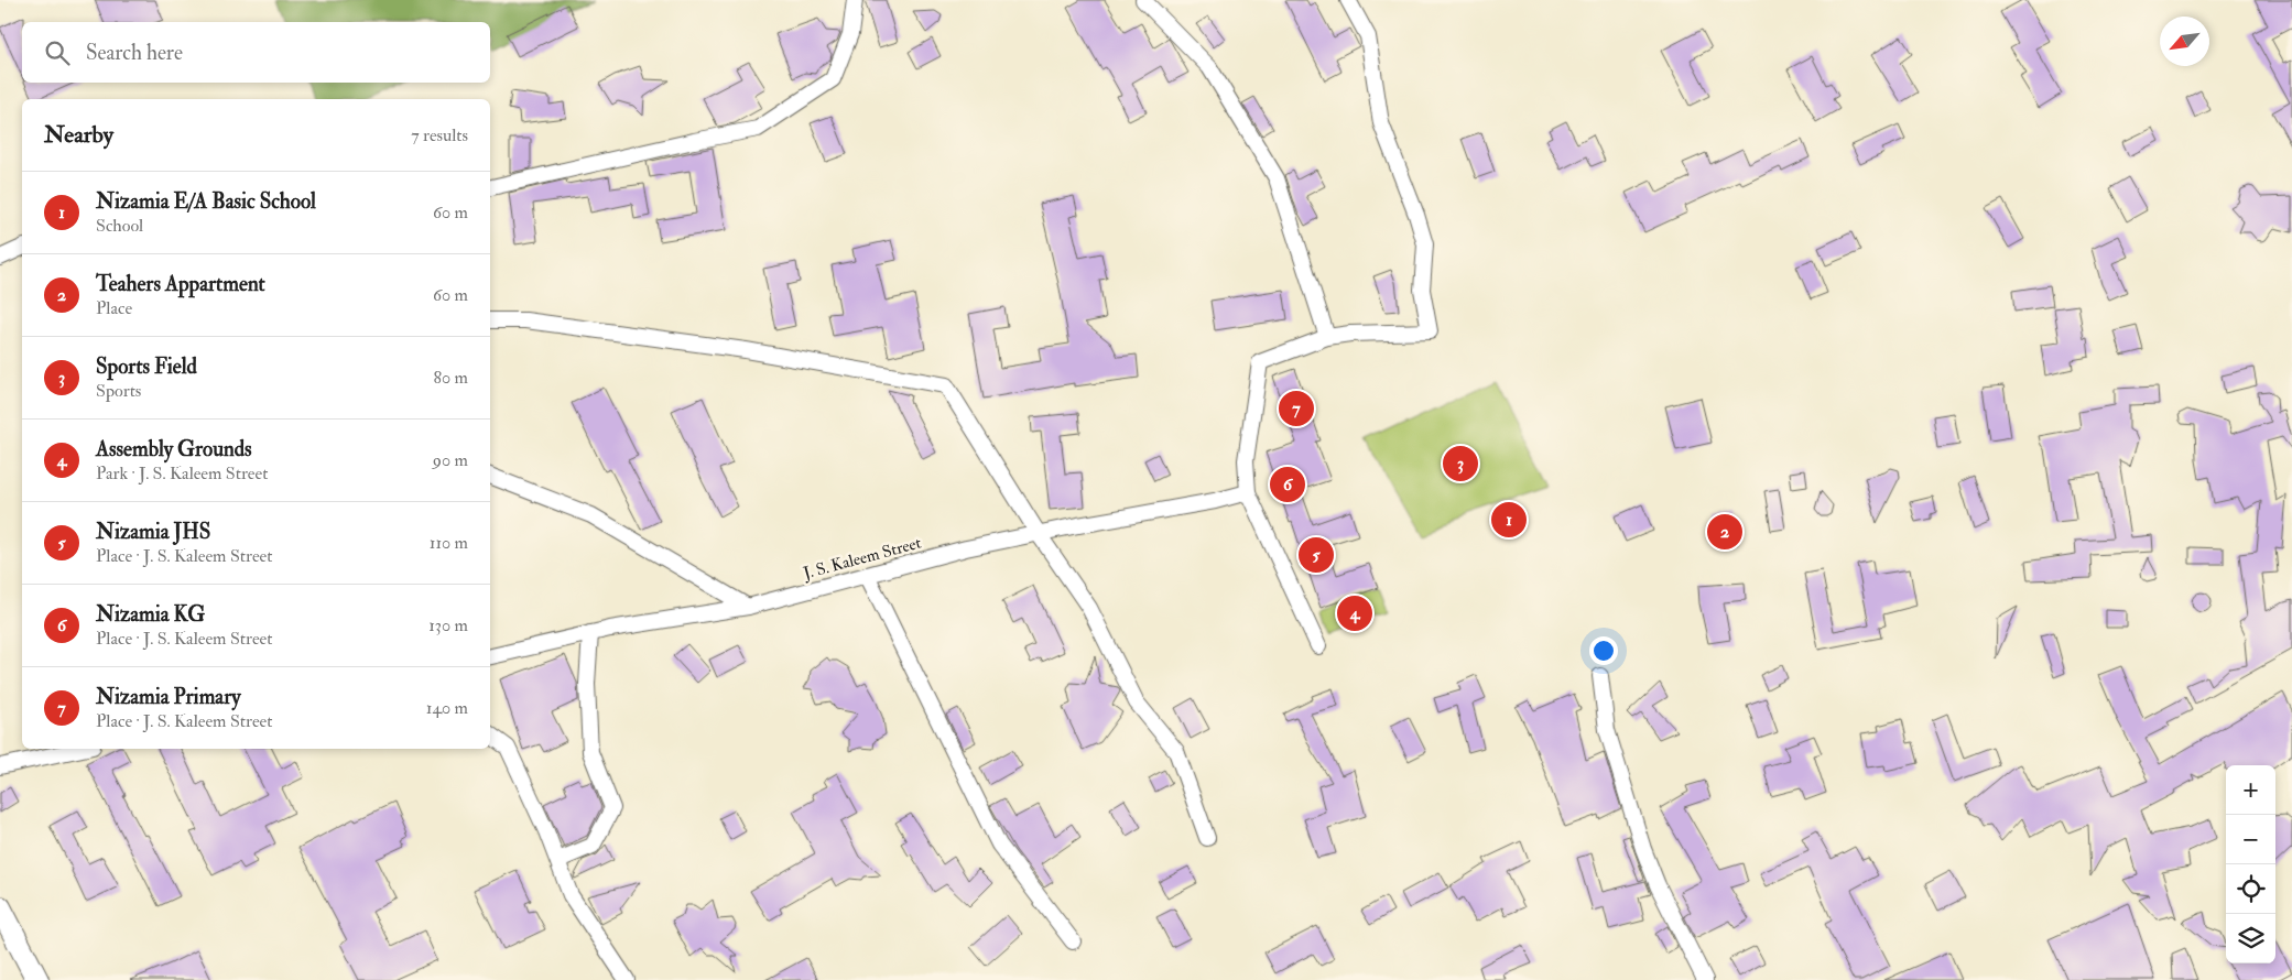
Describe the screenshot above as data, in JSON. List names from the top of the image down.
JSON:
{
  "streets": {
    "street": ["J. S. Kaleem Street"]
  },
  "north": "bottom left",
  "page": {
    "search": "Search here",
    "heading": ["Nearby", "7 results"],
    "list": [
      {
        "mark": "1",
        "name": "Nizamia E/A Basic School",
        "note": "School",
        "value": "60 m"
      },
      {
        "mark": "2",
        "name": "Teahers Appartment",
        "note": "Place",
        "value": "60 m"
      },
      {
        "mark": "3",
        "name": "Sports Field",
        "note": "Sports",
        "value": "80 m"
      },
      {
        "mark": "4",
        "name": "Assembly Grounds",
        "note": "Park · J. S. Kaleem Street",
        "value": "90 m"
      },
      {
        "mark": "5",
        "name": "Nizamia JHS",
        "note": "Place · J. S. Kaleem Street",
        "value": "110 m"
      },
      {
        "mark": "6",
        "name": "Nizamia KG",
        "note": "Place · J. S. Kaleem Street",
        "value": "130 m"
      },
      {
        "mark": "7",
        "name": "Nizamia Primary",
        "note": "Place · J. S. Kaleem Street",
        "value": "140 m"
      }
    ],
    "pins": [
      "7",
      "3",
      "6",
      "1",
      "2",
      "5",
      "4"
    ],
    "map_buttons": ["+", "−"]
  }
}
